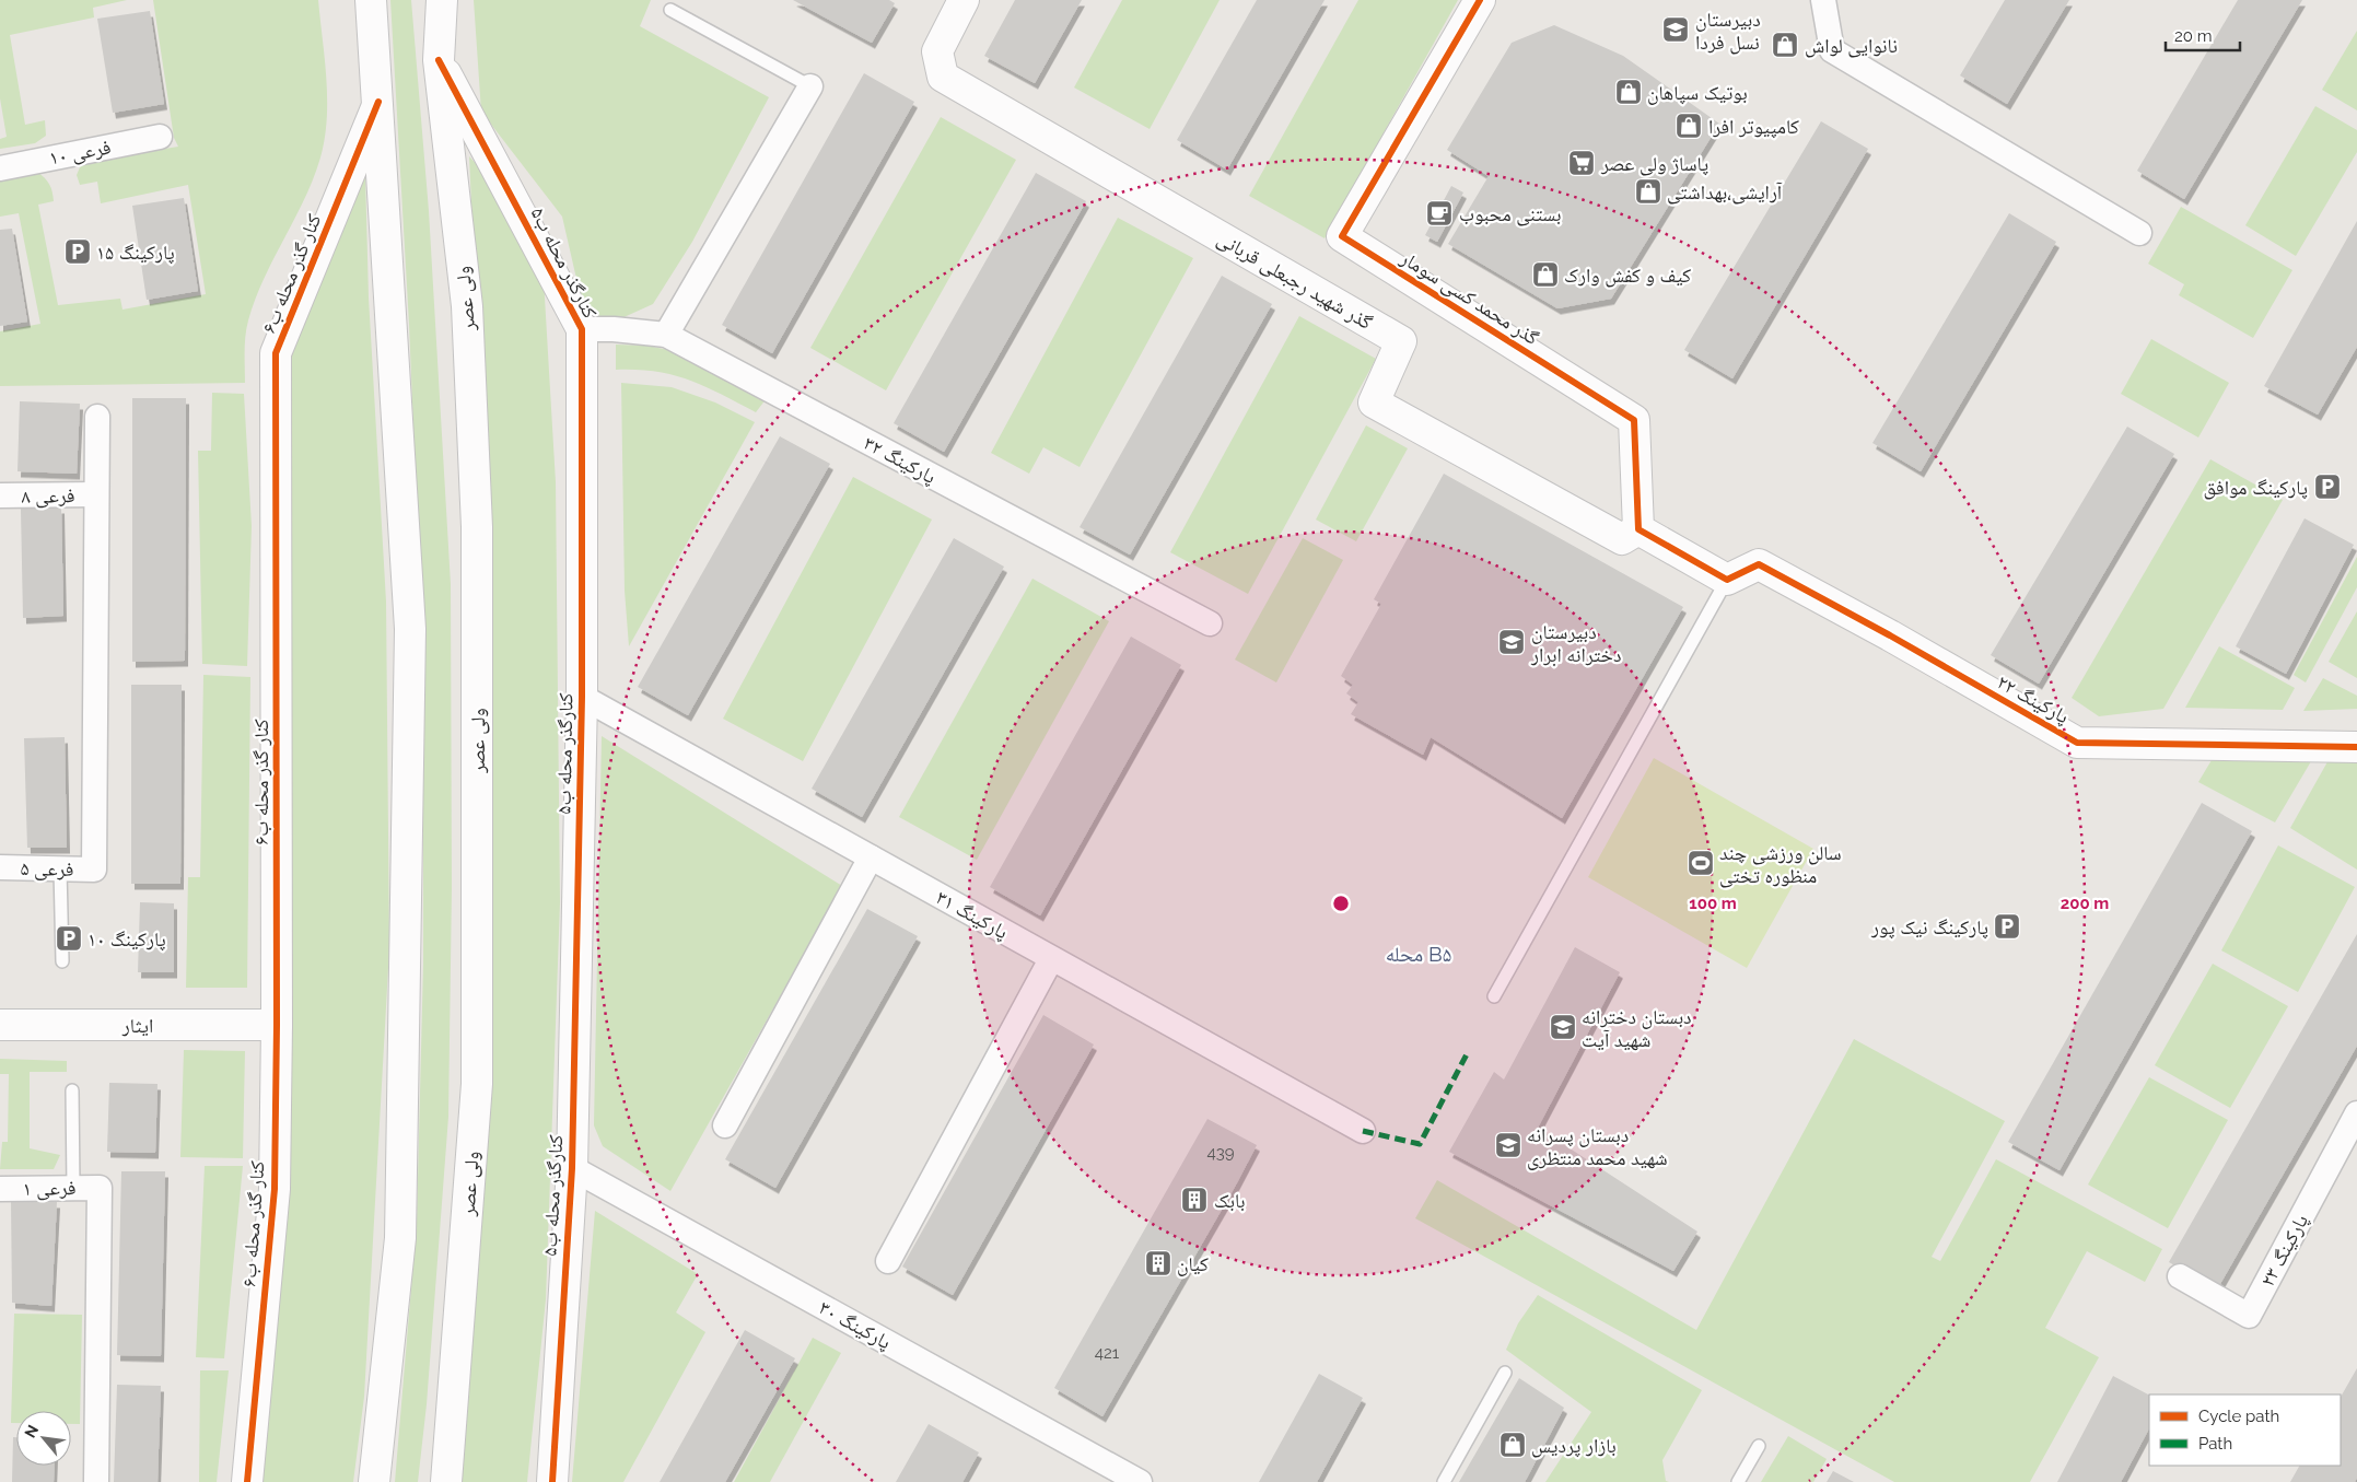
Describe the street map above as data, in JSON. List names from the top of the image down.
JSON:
{
  "streets": {
    "street": [
      "فرعی ۱۰",
      "کنارگذر محله ب۵",
      "کنار گذر محله ب۶",
      "گذر شهید رجبعلی قربانی",
      "گذر محمد کسی سومار",
      "ولی عصر",
      "پارکینگ ۳۲",
      "فرعی ۸",
      "پارکینگ ۲۲",
      "فرعی ۵",
      "پارکینگ ۳۱",
      "ایثار",
      "فرعی ۱",
      "پارکینگ ۲۳",
      "پارکینگ ۳۰"
    ]
  },
  "crossings": [
    ["کنارگذر محله ب۵", "ولی عصر"],
    ["کنارگذر محله ب۵", "پارکینگ ۳۲"],
    ["کنارگذر محله ب۵", "پارکینگ ۳۱"],
    ["کنارگذر محله ب۵", "پارکینگ ۳۰"],
    ["کنار گذر محله ب۶", "ایثار"],
    ["گذر شهید رجبعلی قربانی", "گذر محمد کسی سومار"],
    ["فرعی ۸", "فرعی ۵"]
  ],
  "districts": ["محله B۵"],
  "places": {
    "school or university": [
      "دبیرستان نسل فردا",
      "دبیرستان دخترانه ابرار",
      "دبستان دخترانه شهید آیت",
      "دبستان پسرانه شهید محمد منتظری"
    ],
    "shop": [
      "نانوایی لواش",
      "بوتیک سپاهان",
      "کامپیوتر افرا",
      "آرایشی،بهداشتی",
      "کیف و کفش وارک",
      "بازار پردیس"
    ],
    "supermarket": ["پاساژ ولی عصر"],
    "cafe": ["بستنی محبوب"],
    "parking": [
      "پارکینگ ۱۵",
      "پارکینگ موافق",
      "پارکینگ نیک پور",
      "پارکینگ ۱۰"
    ],
    "sports": ["سالن ورزشی چند منظوره تختی"],
    "building": ["بابک", "کیان"]
  },
  "house_numbers": ["439", "421"],
  "legend": ["Cycle path", "Path"],
  "scale_bar": "20 m",
  "north": "top left",
  "rings": ["100 m", "200 m"]
}
